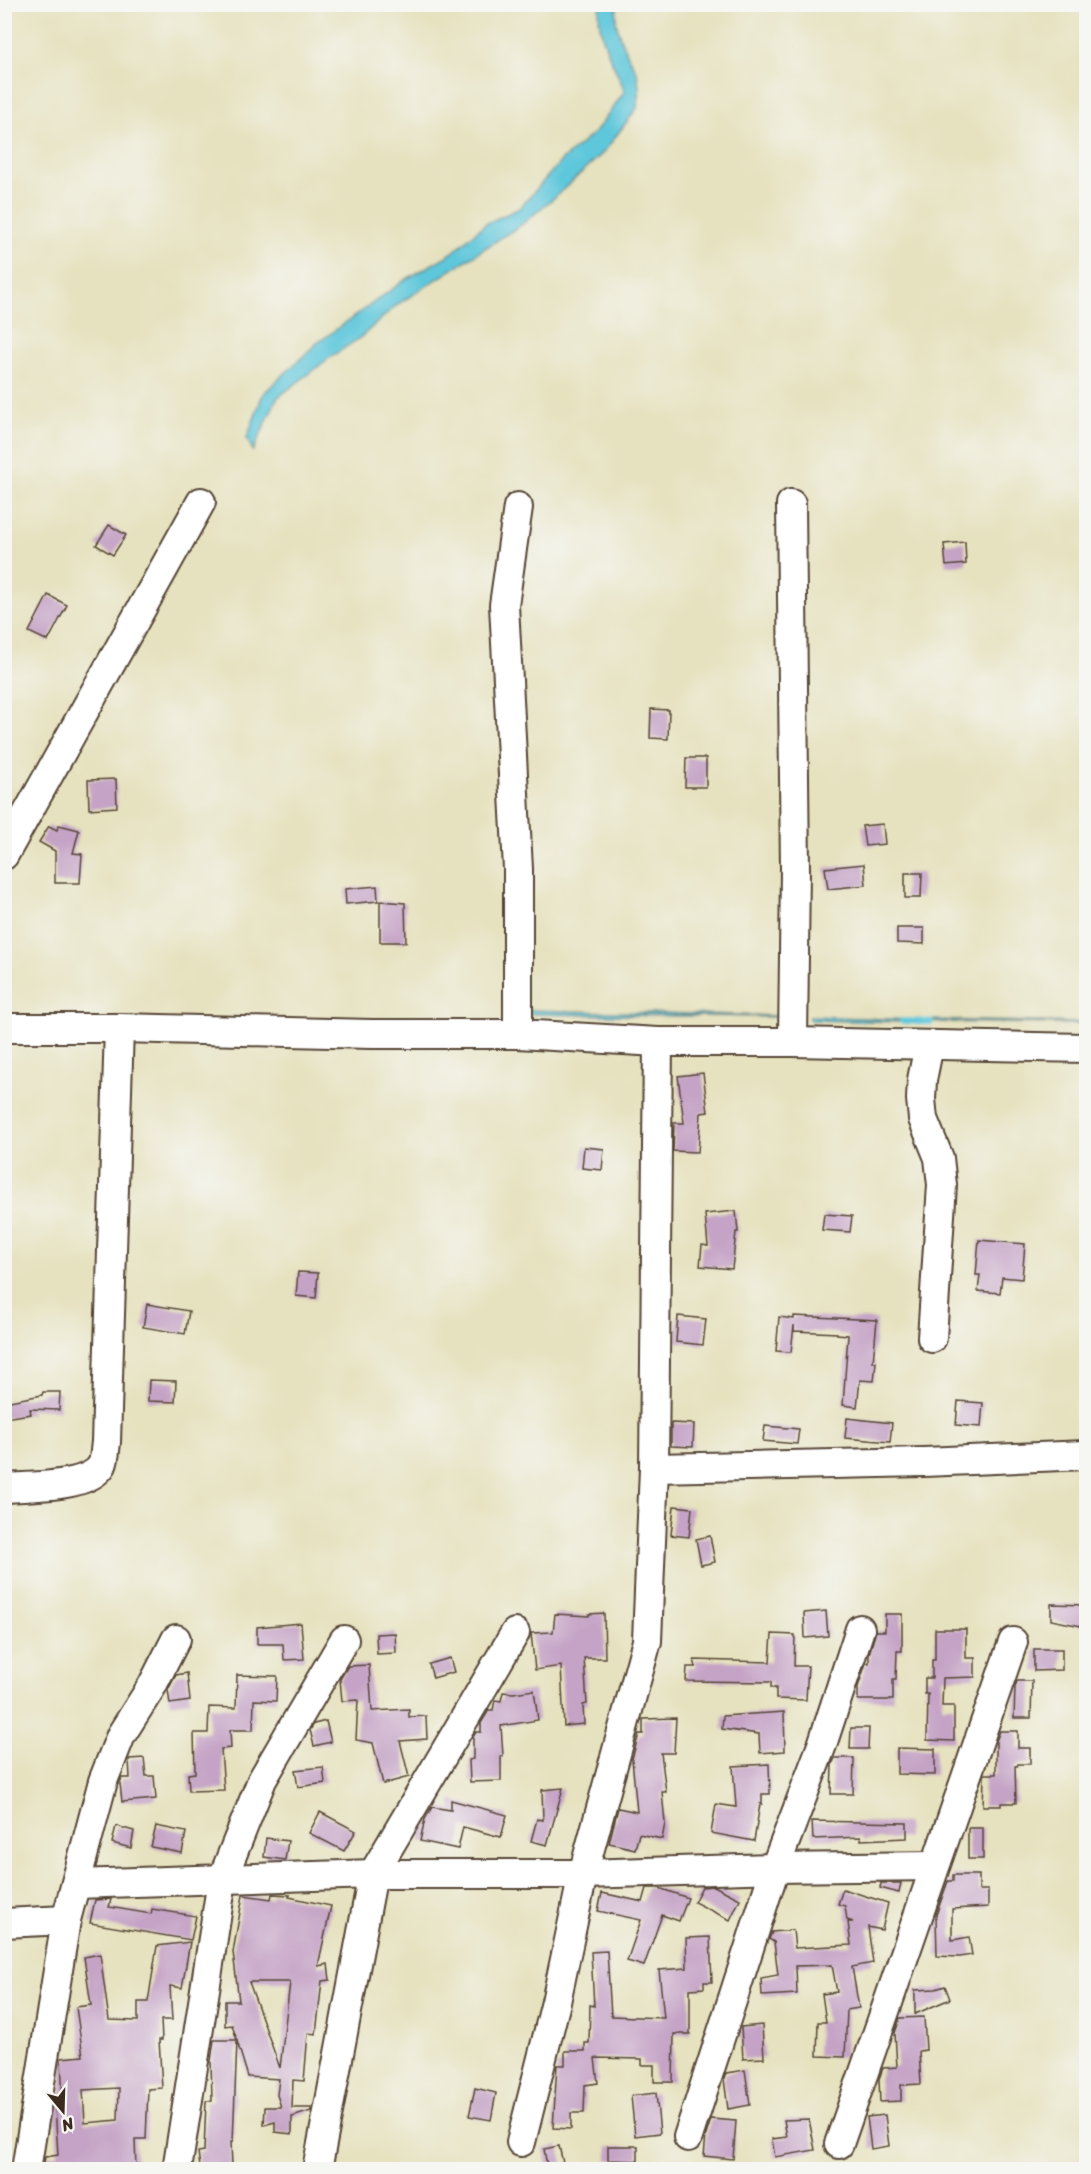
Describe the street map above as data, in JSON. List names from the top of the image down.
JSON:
{
  "north": "bottom"
}
